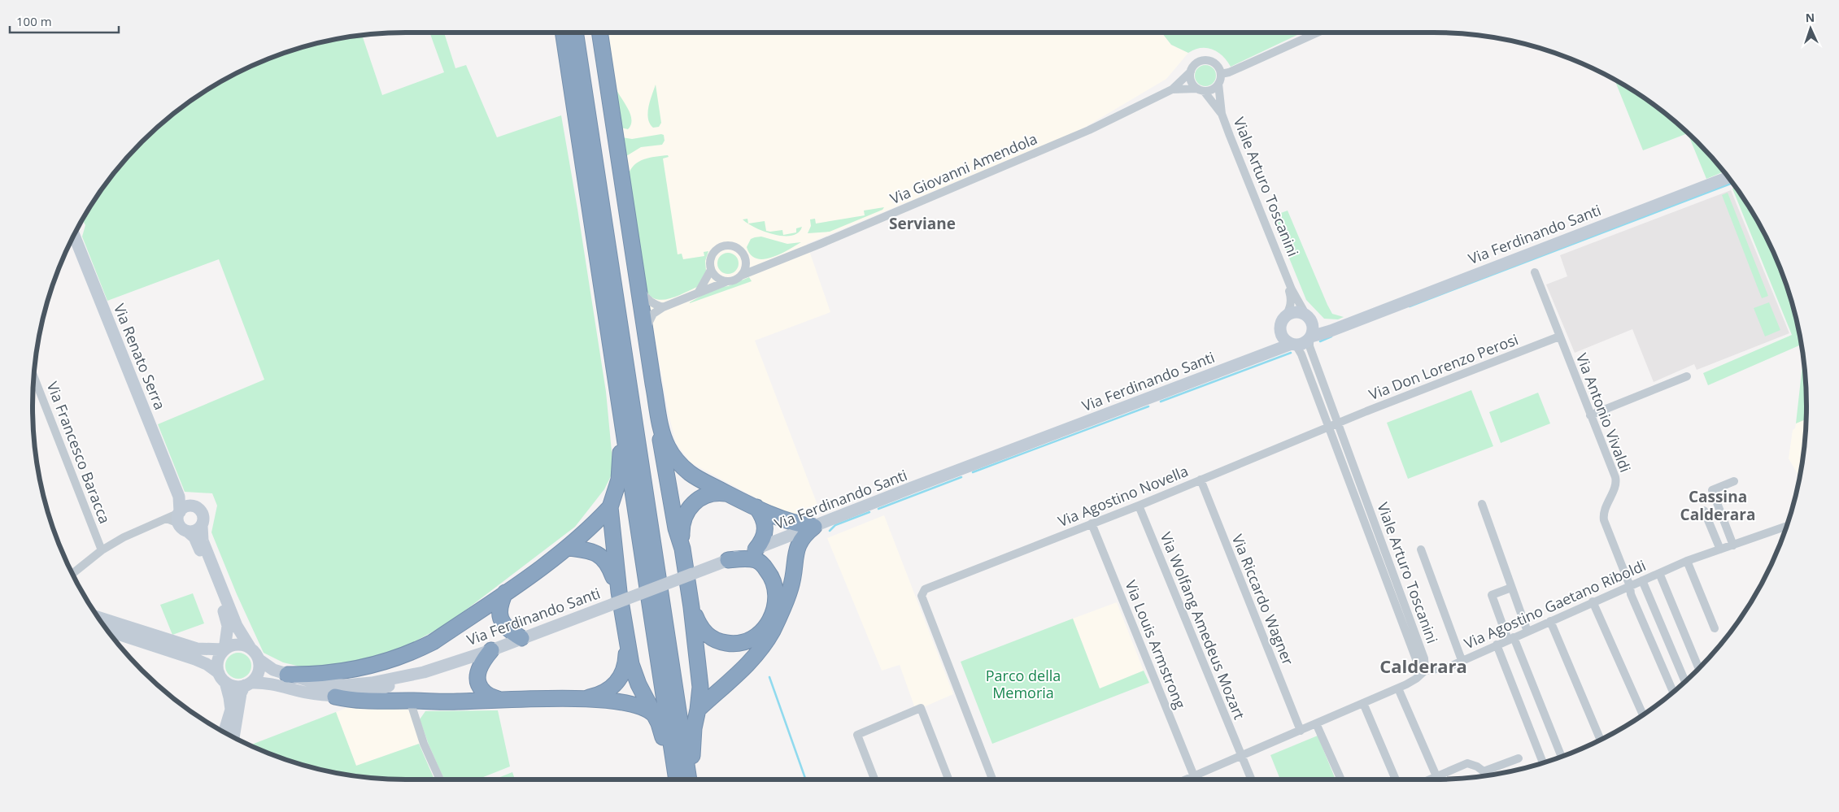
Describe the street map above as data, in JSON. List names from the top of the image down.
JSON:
{
  "streets": {
    "main road": ["Via Ferdinando Santi", "Via Renato Serra"],
    "street": [
      "Via Giovanni Amendola",
      "Viale Arturo Toscanini",
      "Via Don Lorenzo Perosi",
      "Via Antonio Vivaldi",
      "Via Francesco Baracca",
      "Via Agostino Novella",
      "Via Riccardo Wagner",
      "Via Agostino Gaetano Riboldi",
      "Via Wolfang Amedeus Mozart",
      "Via Louis Armstrong"
    ]
  },
  "crossings": [
    ["Via Giovanni Amendola", "Viale Arturo Toscanini"],
    ["Viale Arturo Toscanini", "Via Ferdinando Santi"],
    ["Viale Arturo Toscanini", "Via Don Lorenzo Perosi"],
    ["Viale Arturo Toscanini", "Via Agostino Novella"],
    ["Viale Arturo Toscanini", "Via Agostino Gaetano Riboldi"],
    ["Via Don Lorenzo Perosi", "Via Antonio Vivaldi"],
    ["Via Don Lorenzo Perosi", "Via Agostino Novella"],
    ["Via Antonio Vivaldi", "Via Agostino Gaetano Riboldi"],
    ["Via Agostino Novella", "Via Riccardo Wagner"],
    ["Via Agostino Novella", "Via Wolfang Amedeus Mozart"],
    ["Via Agostino Novella", "Via Louis Armstrong"],
    ["Via Riccardo Wagner", "Via Agostino Gaetano Riboldi"],
    ["Via Agostino Gaetano Riboldi", "Via Wolfang Amedeus Mozart"],
    ["Via Agostino Gaetano Riboldi", "Via Louis Armstrong"]
  ],
  "districts": ["Serviane", "Cassina Calderara", "Calderara"],
  "parks": ["Parco della Memoria"],
  "scale_bar": "100 m",
  "north": "top"
}
